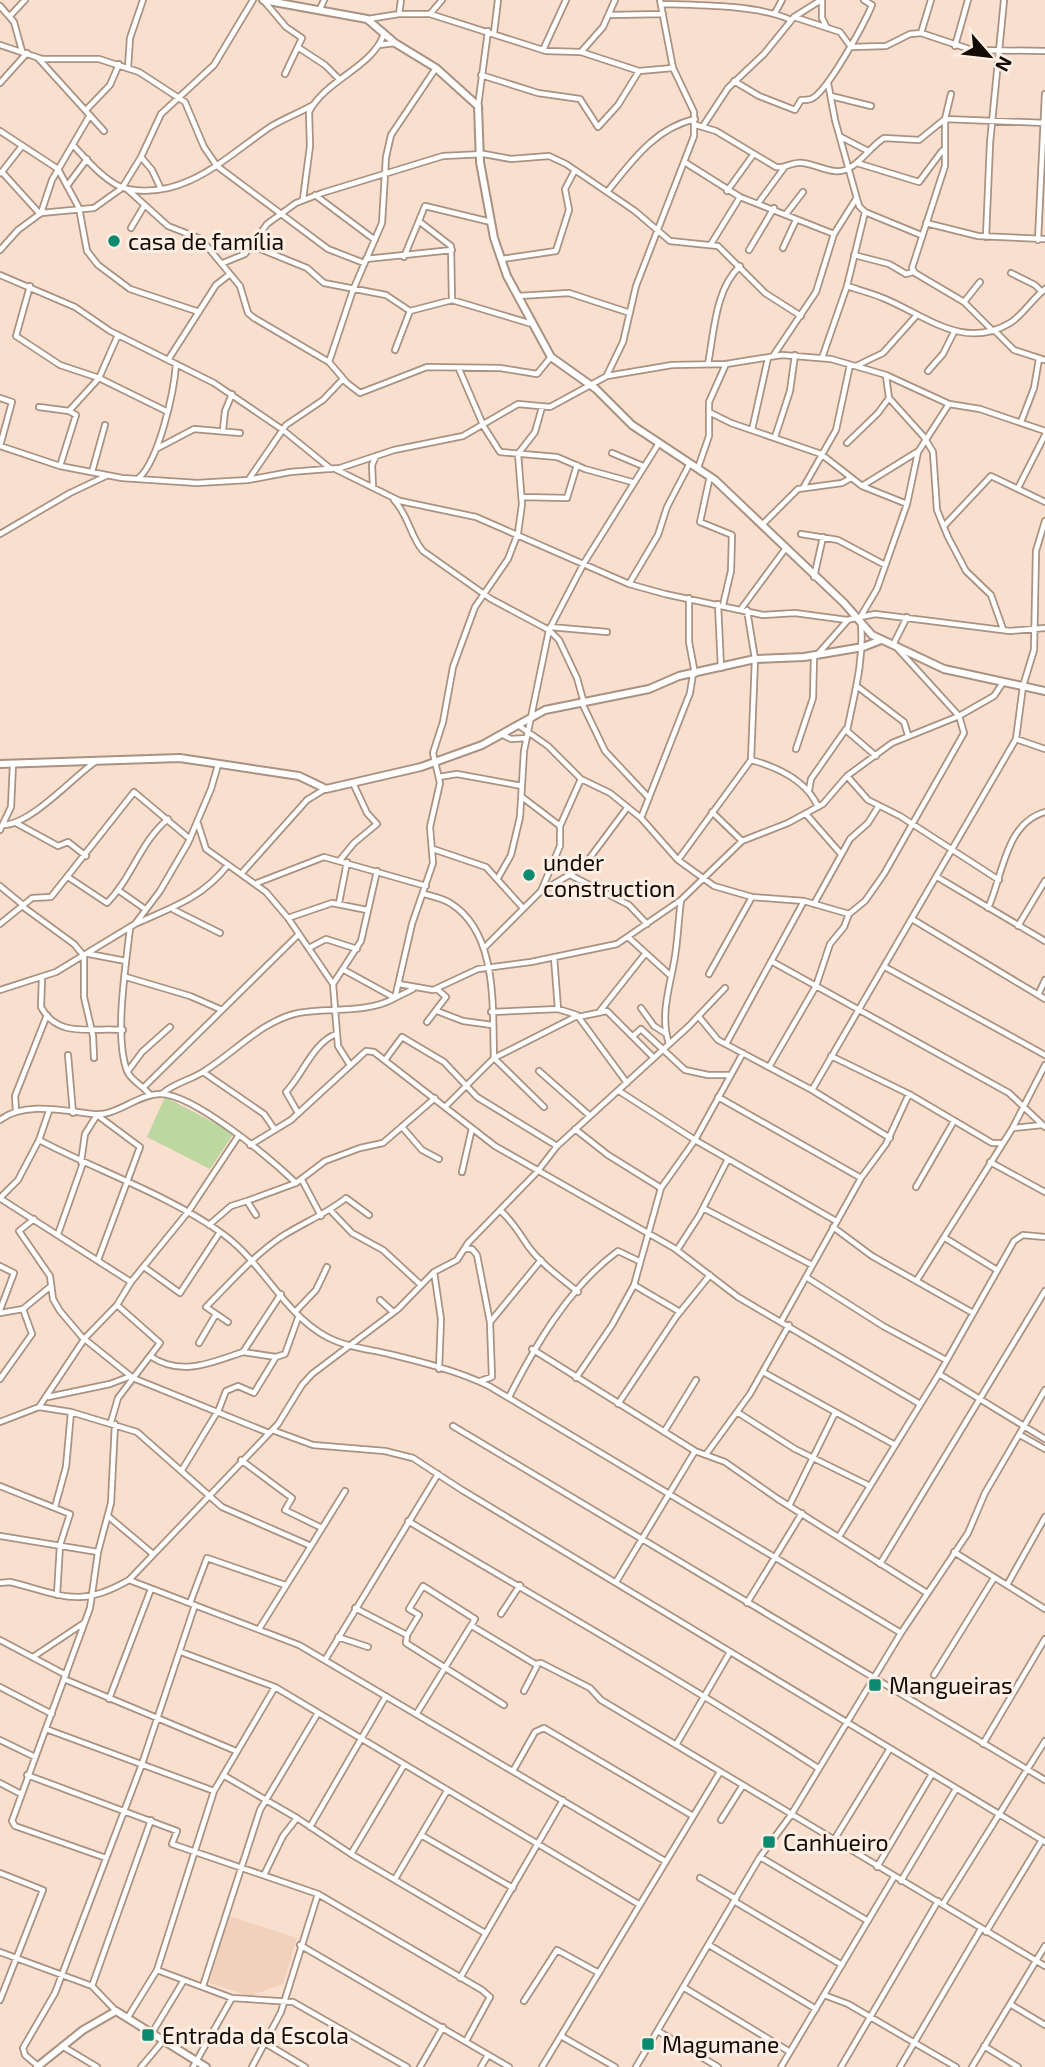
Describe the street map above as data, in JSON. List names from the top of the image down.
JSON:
{
  "places": {
    "other": ["casa de família", "under construction"],
    "transit": [
      "Mangueiras",
      "Canhueiro",
      "Entrada da Escola",
      "Magumane"
    ]
  },
  "north": "bottom right"
}
